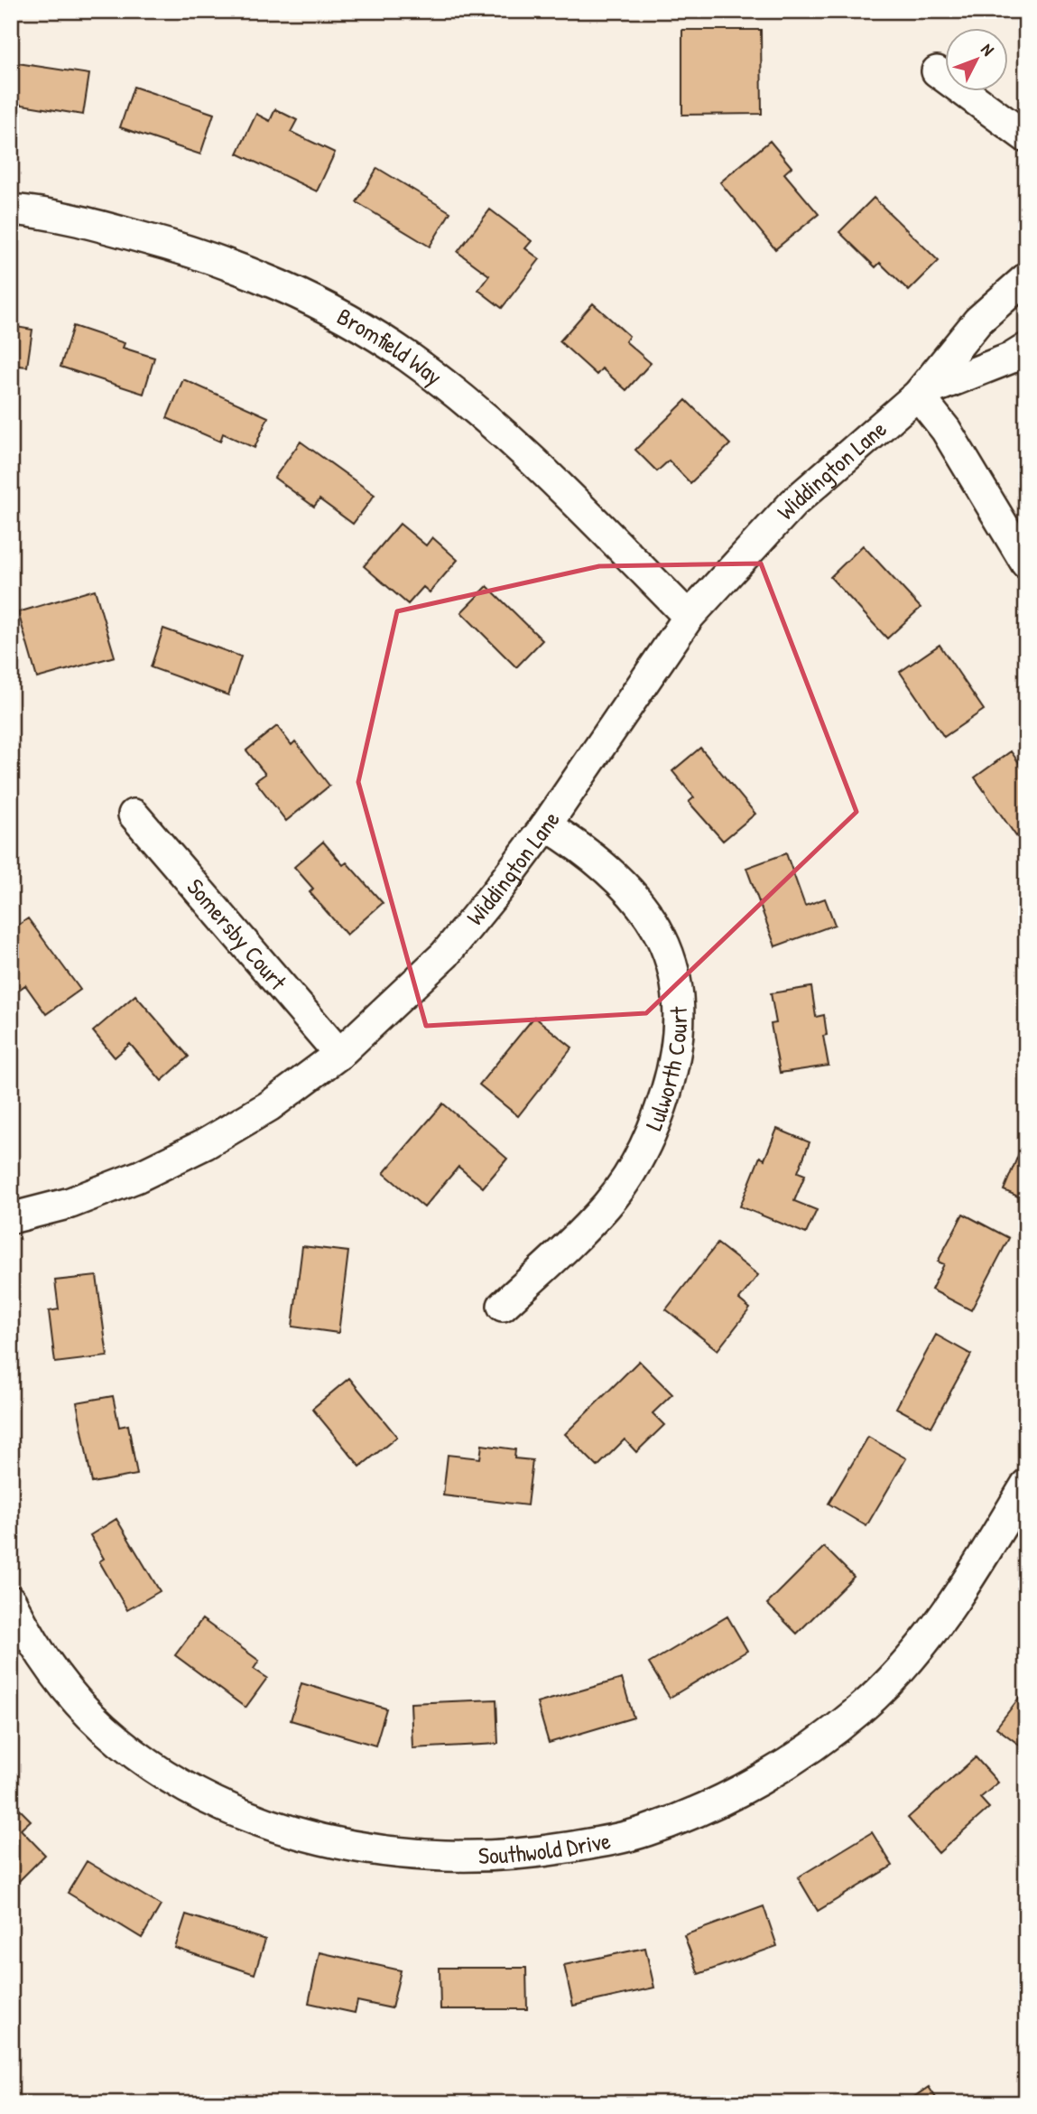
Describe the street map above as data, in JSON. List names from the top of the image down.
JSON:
{
  "streets": {
    "street": [
      "Bromfield Way",
      "Widdington Lane",
      "Somersby Court",
      "Lulworth Court",
      "Southwold Drive"
    ]
  },
  "crossings": [
    ["Bromfield Way", "Widdington Lane"],
    ["Widdington Lane", "Somersby Court"],
    ["Widdington Lane", "Lulworth Court"]
  ],
  "north": "top right"
}
